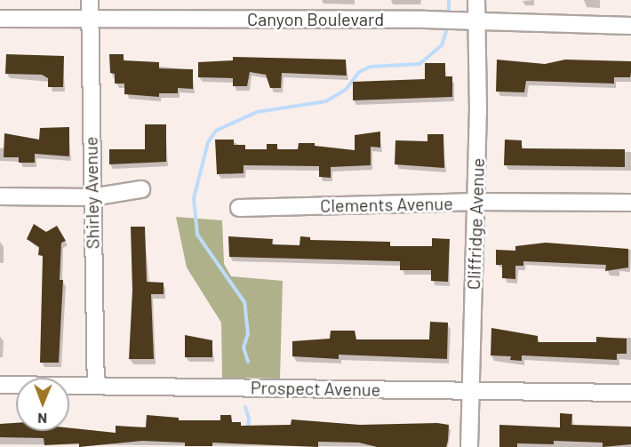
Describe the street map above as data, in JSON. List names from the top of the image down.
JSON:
{
  "streets": {
    "street": [
      "Canyon Boulevard",
      "Shirley Avenue",
      "Clements Avenue",
      "Cliffridge Avenue",
      "Prospect Avenue"
    ]
  },
  "crossings": [
    ["Canyon Boulevard", "Shirley Avenue"],
    ["Canyon Boulevard", "Cliffridge Avenue"],
    ["Shirley Avenue", "Prospect Avenue"],
    ["Clements Avenue", "Cliffridge Avenue"],
    ["Cliffridge Avenue", "Prospect Avenue"]
  ],
  "north": "bottom"
}
